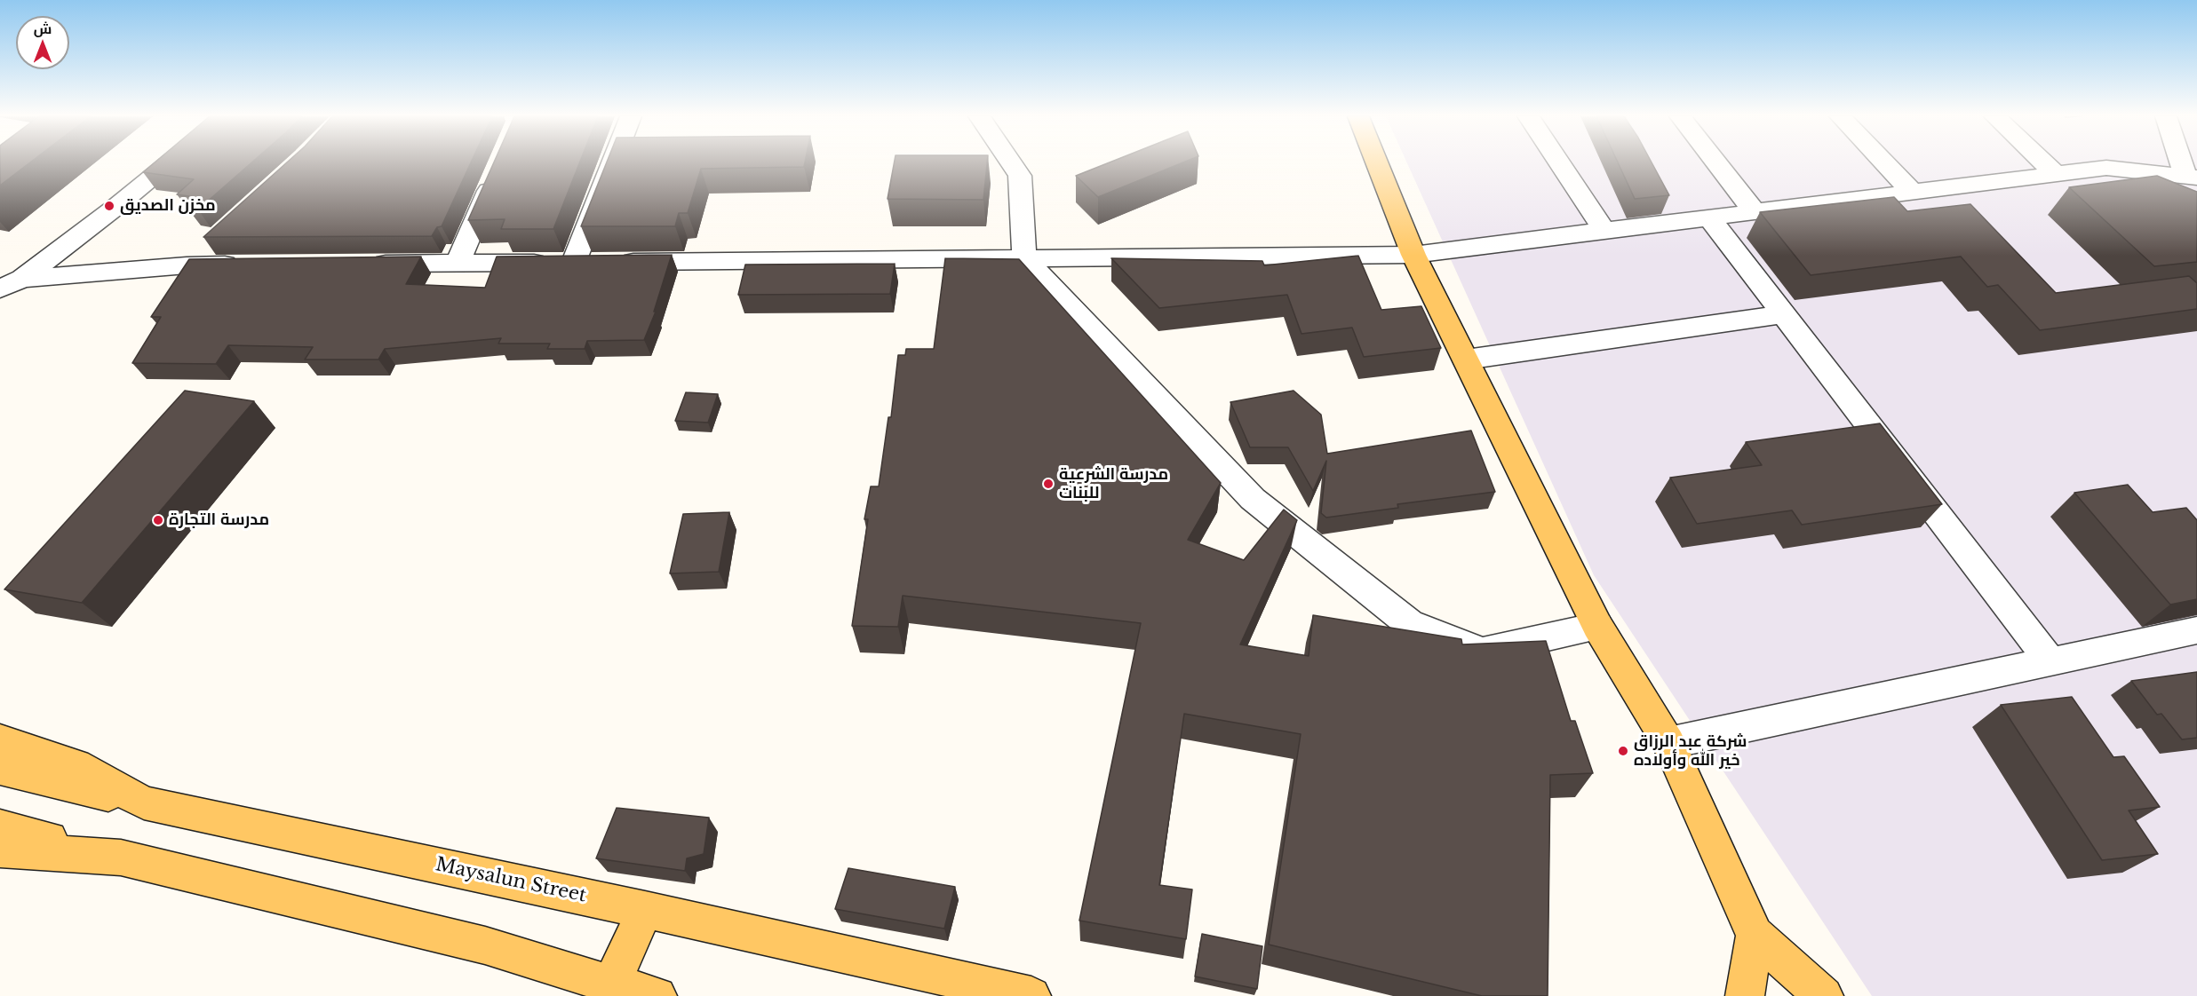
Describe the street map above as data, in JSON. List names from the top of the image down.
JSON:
{
  "streets": {
    "main road": ["Maysalun Street"]
  },
  "places": [
    "مخزن الصديق",
    "مدرسة الشرعية للبنات",
    "مدرسة التجارة",
    "شركة عبد الرزاق خير الله وأولاده"
  ],
  "north": "top"
}
